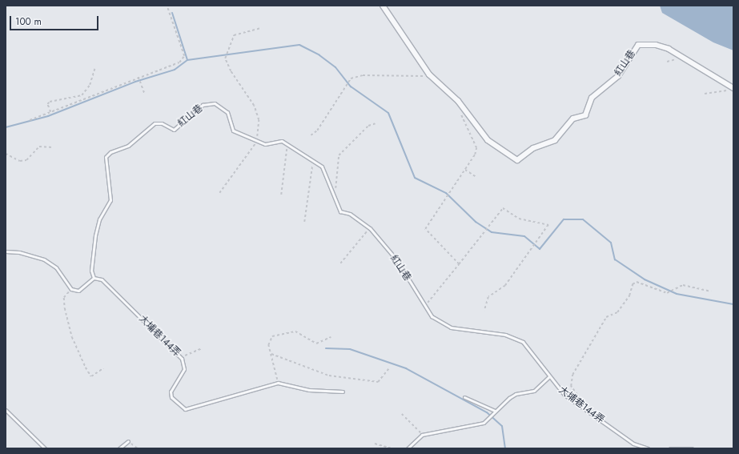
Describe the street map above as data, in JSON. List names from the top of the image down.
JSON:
{
  "streets": {
    "street": ["紅山巷"],
    "lane": ["大埔巷144弄"]
  },
  "crossings": [
    ["紅山巷", "大埔巷144弄"]
  ],
  "scale_bar": "100 m"
}
